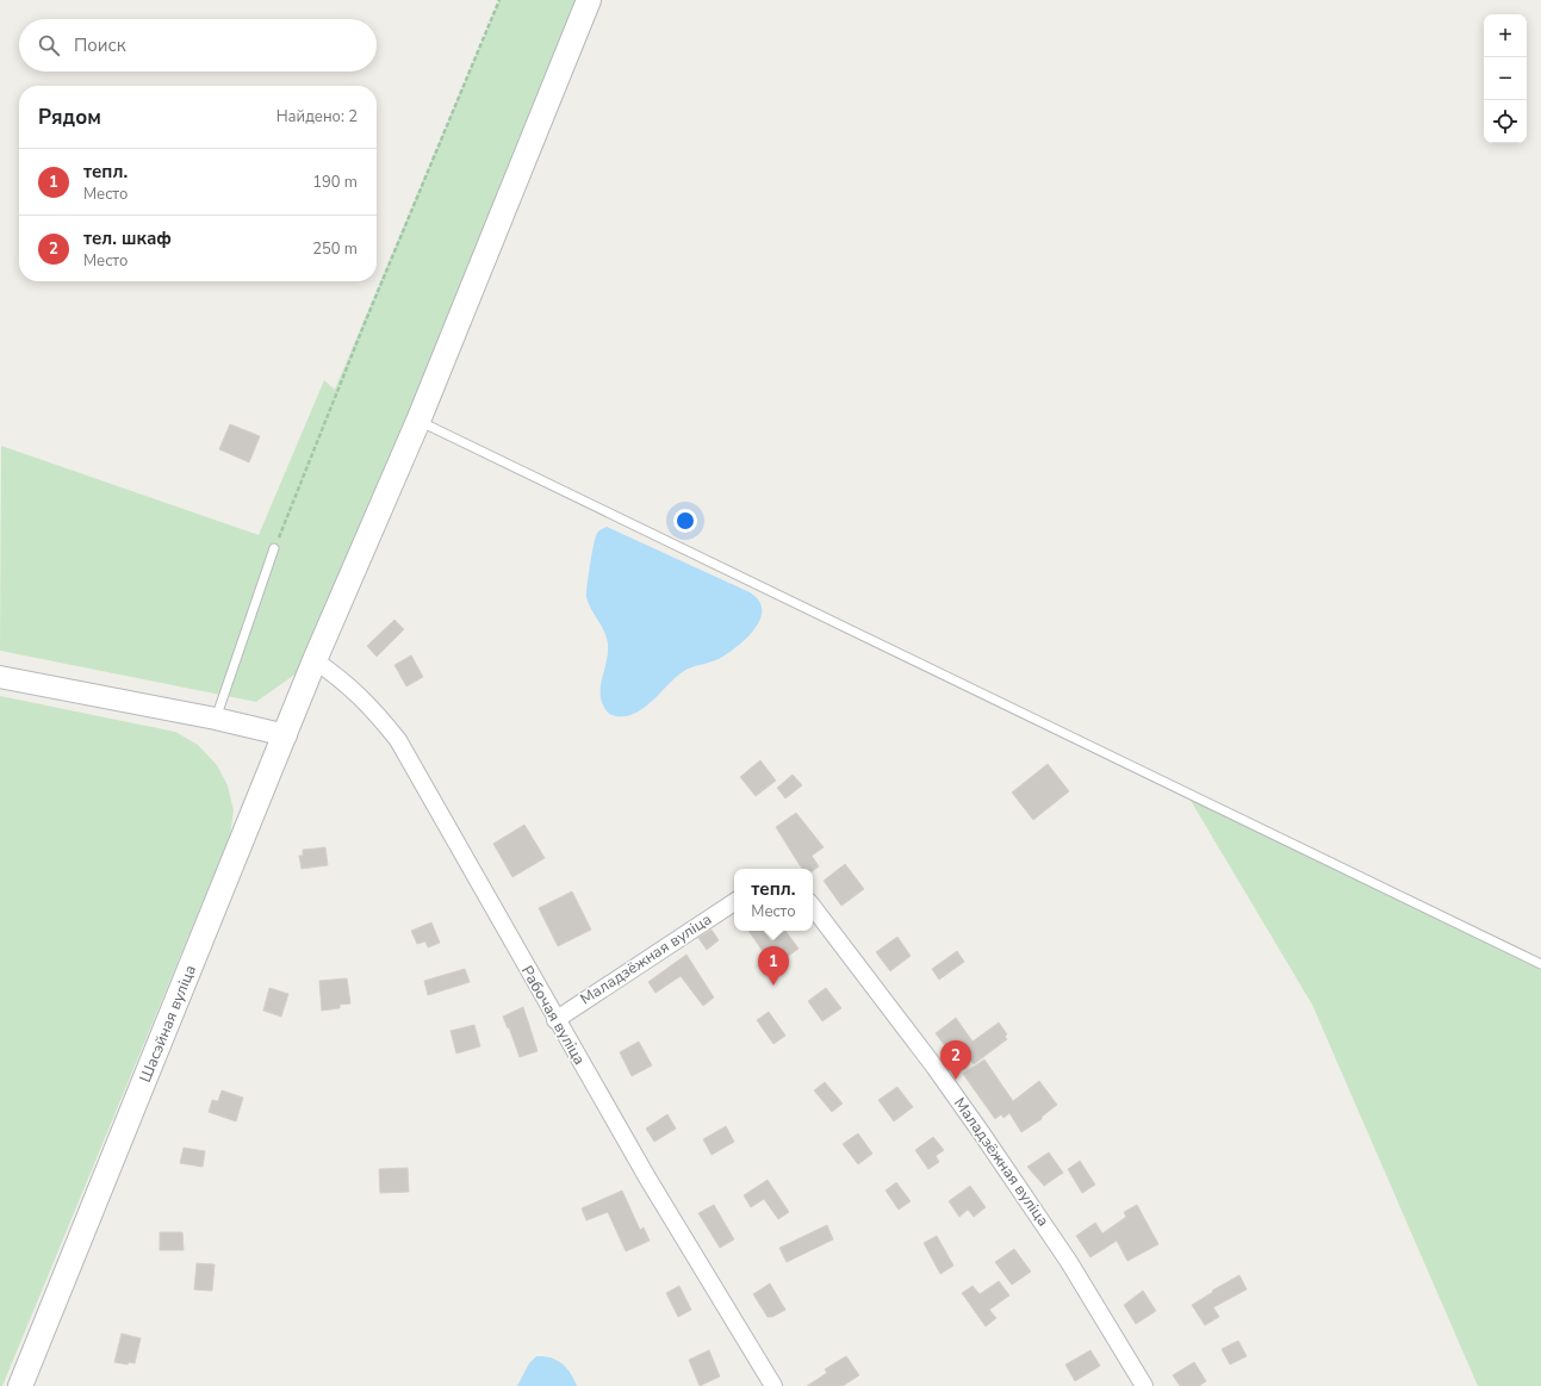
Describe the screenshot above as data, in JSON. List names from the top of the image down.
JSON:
{
  "streets": {
    "main road": ["Шасэйная вуліца"],
    "street": ["Маладзёжная вуліца", "Рабочая вуліца"]
  },
  "crossings": [
    ["Маладзёжная вуліца", "Рабочая вуліца"],
    ["Рабочая вуліца", "Шасэйная вуліца"]
  ],
  "page": {
    "map_buttons": ["+", "−"],
    "search": "Поиск",
    "heading": ["Рядом", "Найдено: 2"],
    "list": [
      {
        "mark": "1",
        "name": "тепл.",
        "note": "Место",
        "value": "190 m"
      },
      {
        "mark": "2",
        "name": "тел. шкаф",
        "note": "Место",
        "value": "250 m"
      }
    ],
    "popup": ["тепл.", "Место"],
    "pins": ["1", "2"]
  }
}
